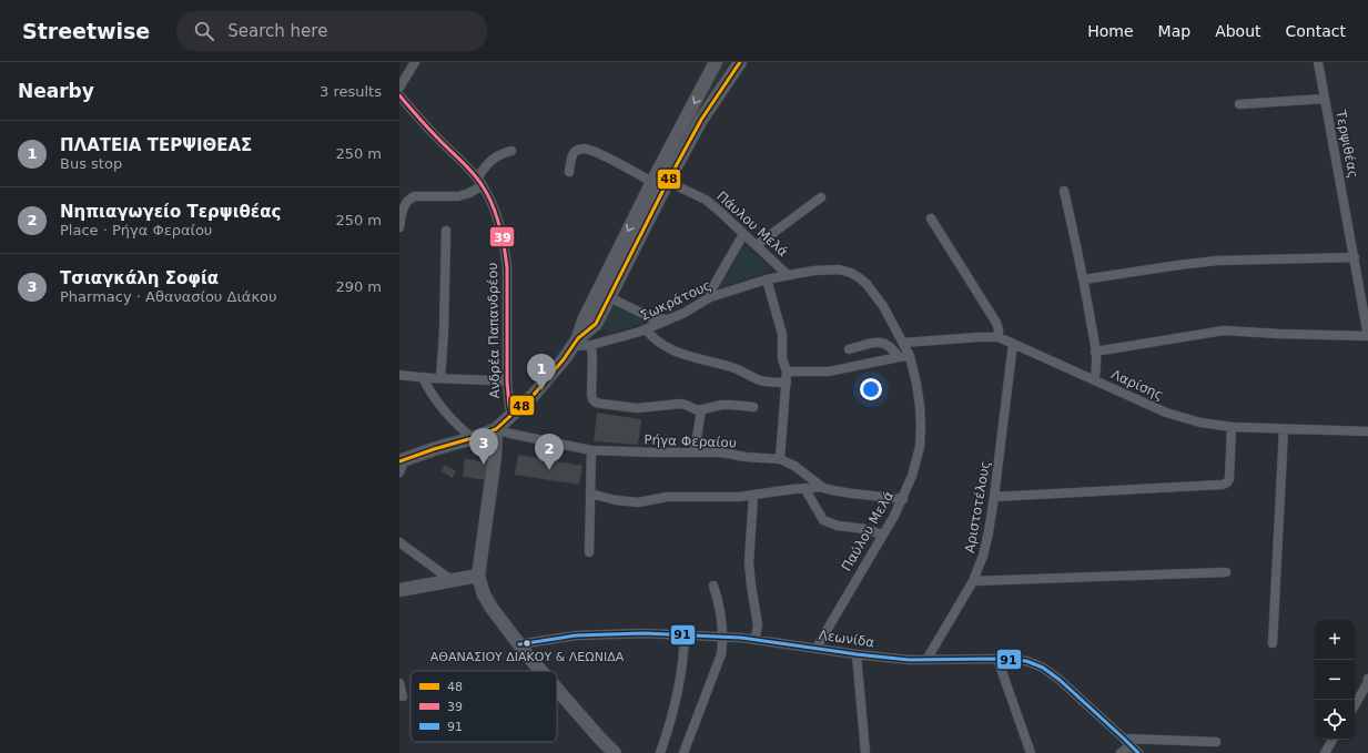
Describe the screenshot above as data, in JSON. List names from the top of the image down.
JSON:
{
  "streets": {
    "street": [
      "Τερψιθέας",
      "Πάυλου Μελά",
      "Σωκράτους",
      "Ανδρέα Παπανδρέου",
      "Λαρίσης",
      "Ρήγα Φεραίου",
      "Αριστοτέλους",
      "Παύλου Μελά",
      "Λεωνίδα"
    ]
  },
  "crossings": [
    ["Πάυλου Μελά", "Σωκράτους"],
    ["Πάυλου Μελά", "Λαρίσης"],
    ["Πάυλου Μελά", "Παύλου Μελά"],
    ["Λαρίσης", "Αριστοτέλους"],
    ["Λαρίσης", "Παύλου Μελά"],
    ["Ρήγα Φεραίου", "Παύλου Μελά"],
    ["Αριστοτέλους", "Λεωνίδα"],
    ["Παύλου Μελά", "Λεωνίδα"]
  ],
  "places": ["ΑΘΑΝΑΣΙΟΥ ΔΙΑΚΟΥ & ΛΕΩΝΙΔΑ"],
  "lines": ["transit line 48", "transit line 39", "transit line 91"],
  "legend": ["48", "39", "91"],
  "page": {
    "header": "Streetwise",
    "search": "Search here",
    "nav": [
      "Home",
      "Map",
      "About",
      "Contact"
    ],
    "heading": ["Nearby", "3 results"],
    "list": [
      {
        "mark": "1",
        "name": "ΠΛΑΤΕΙΑ ΤΕΡΨΙΘΕΑΣ",
        "note": "Bus stop",
        "value": "250 m"
      },
      {
        "mark": "2",
        "name": "Νηπιαγωγείο Τερψιθέας",
        "note": "Place · Ρήγα Φεραίου",
        "value": "250 m"
      },
      {
        "mark": "3",
        "name": "Τσιαγκάλη Σοφία",
        "note": "Pharmacy · Αθανασίου Διάκου",
        "value": "290 m"
      }
    ],
    "pins": ["1", "3", "2"],
    "map_buttons": ["+", "−"]
  }
}
